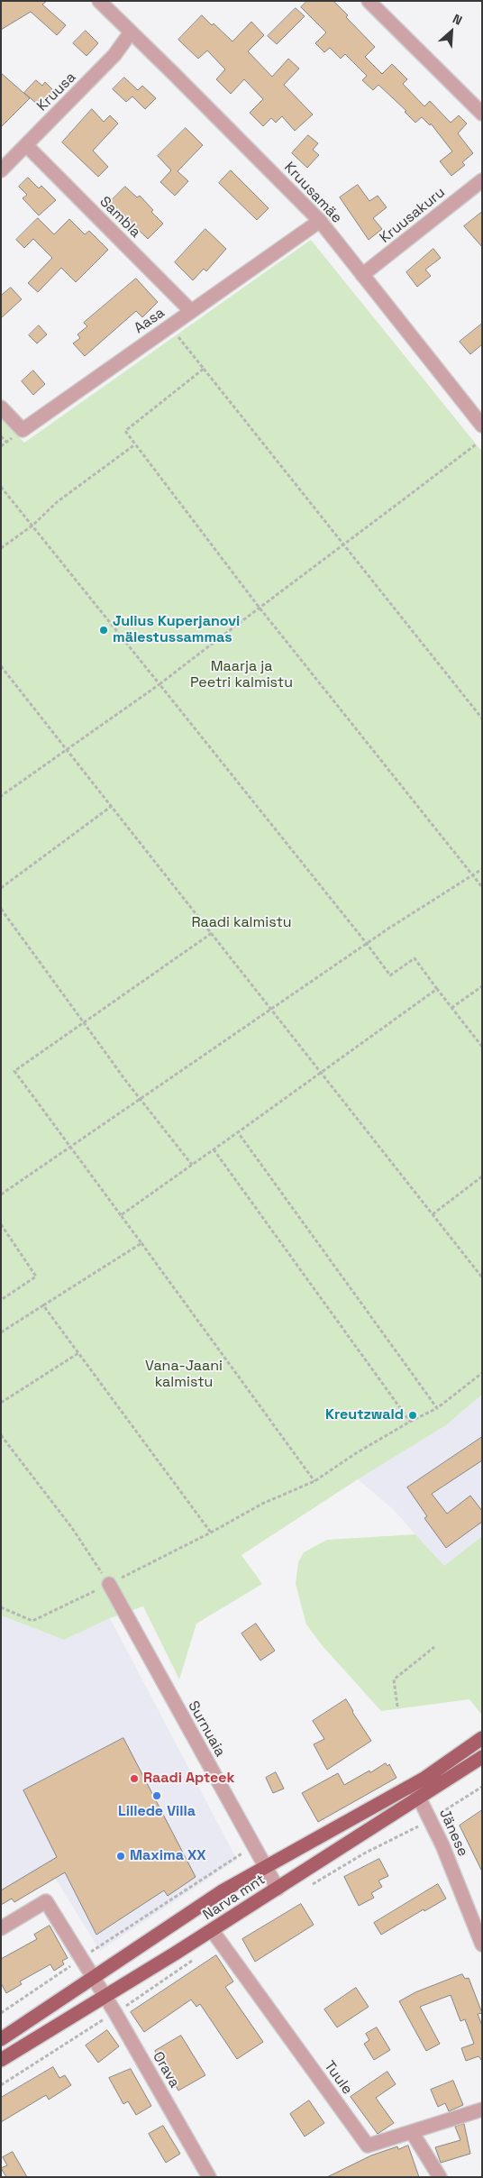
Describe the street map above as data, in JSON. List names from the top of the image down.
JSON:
{
  "streets": {
    "main road": ["Narva mnt"],
    "street": [
      "Kruusa",
      "Kruusamäe",
      "Kruusakuru",
      "Sambla",
      "Aasa",
      "Surnuaia",
      "Jänese",
      "Orava",
      "Tuule"
    ]
  },
  "crossings": [
    ["Kruusa", "Kruusamäe"],
    ["Kruusa", "Sambla"],
    ["Kruusamäe", "Kruusakuru"],
    ["Kruusamäe", "Aasa"],
    ["Sambla", "Aasa"],
    ["Surnuaia", "Narva mnt"],
    ["Jänese", "Narva mnt"],
    ["Narva mnt", "Orava"],
    ["Narva mnt", "Tuule"]
  ],
  "parks": ["Maarja ja Peetri kalmistu", "Raadi kalmistu", "Vana-Jaani kalmistu"],
  "places": [
    "Julius Kuperjanovi mälestussammas",
    "Kreutzwald",
    "Raadi Apteek",
    "Lillede Villa",
    "Maxima XX"
  ],
  "north": "top right"
}
